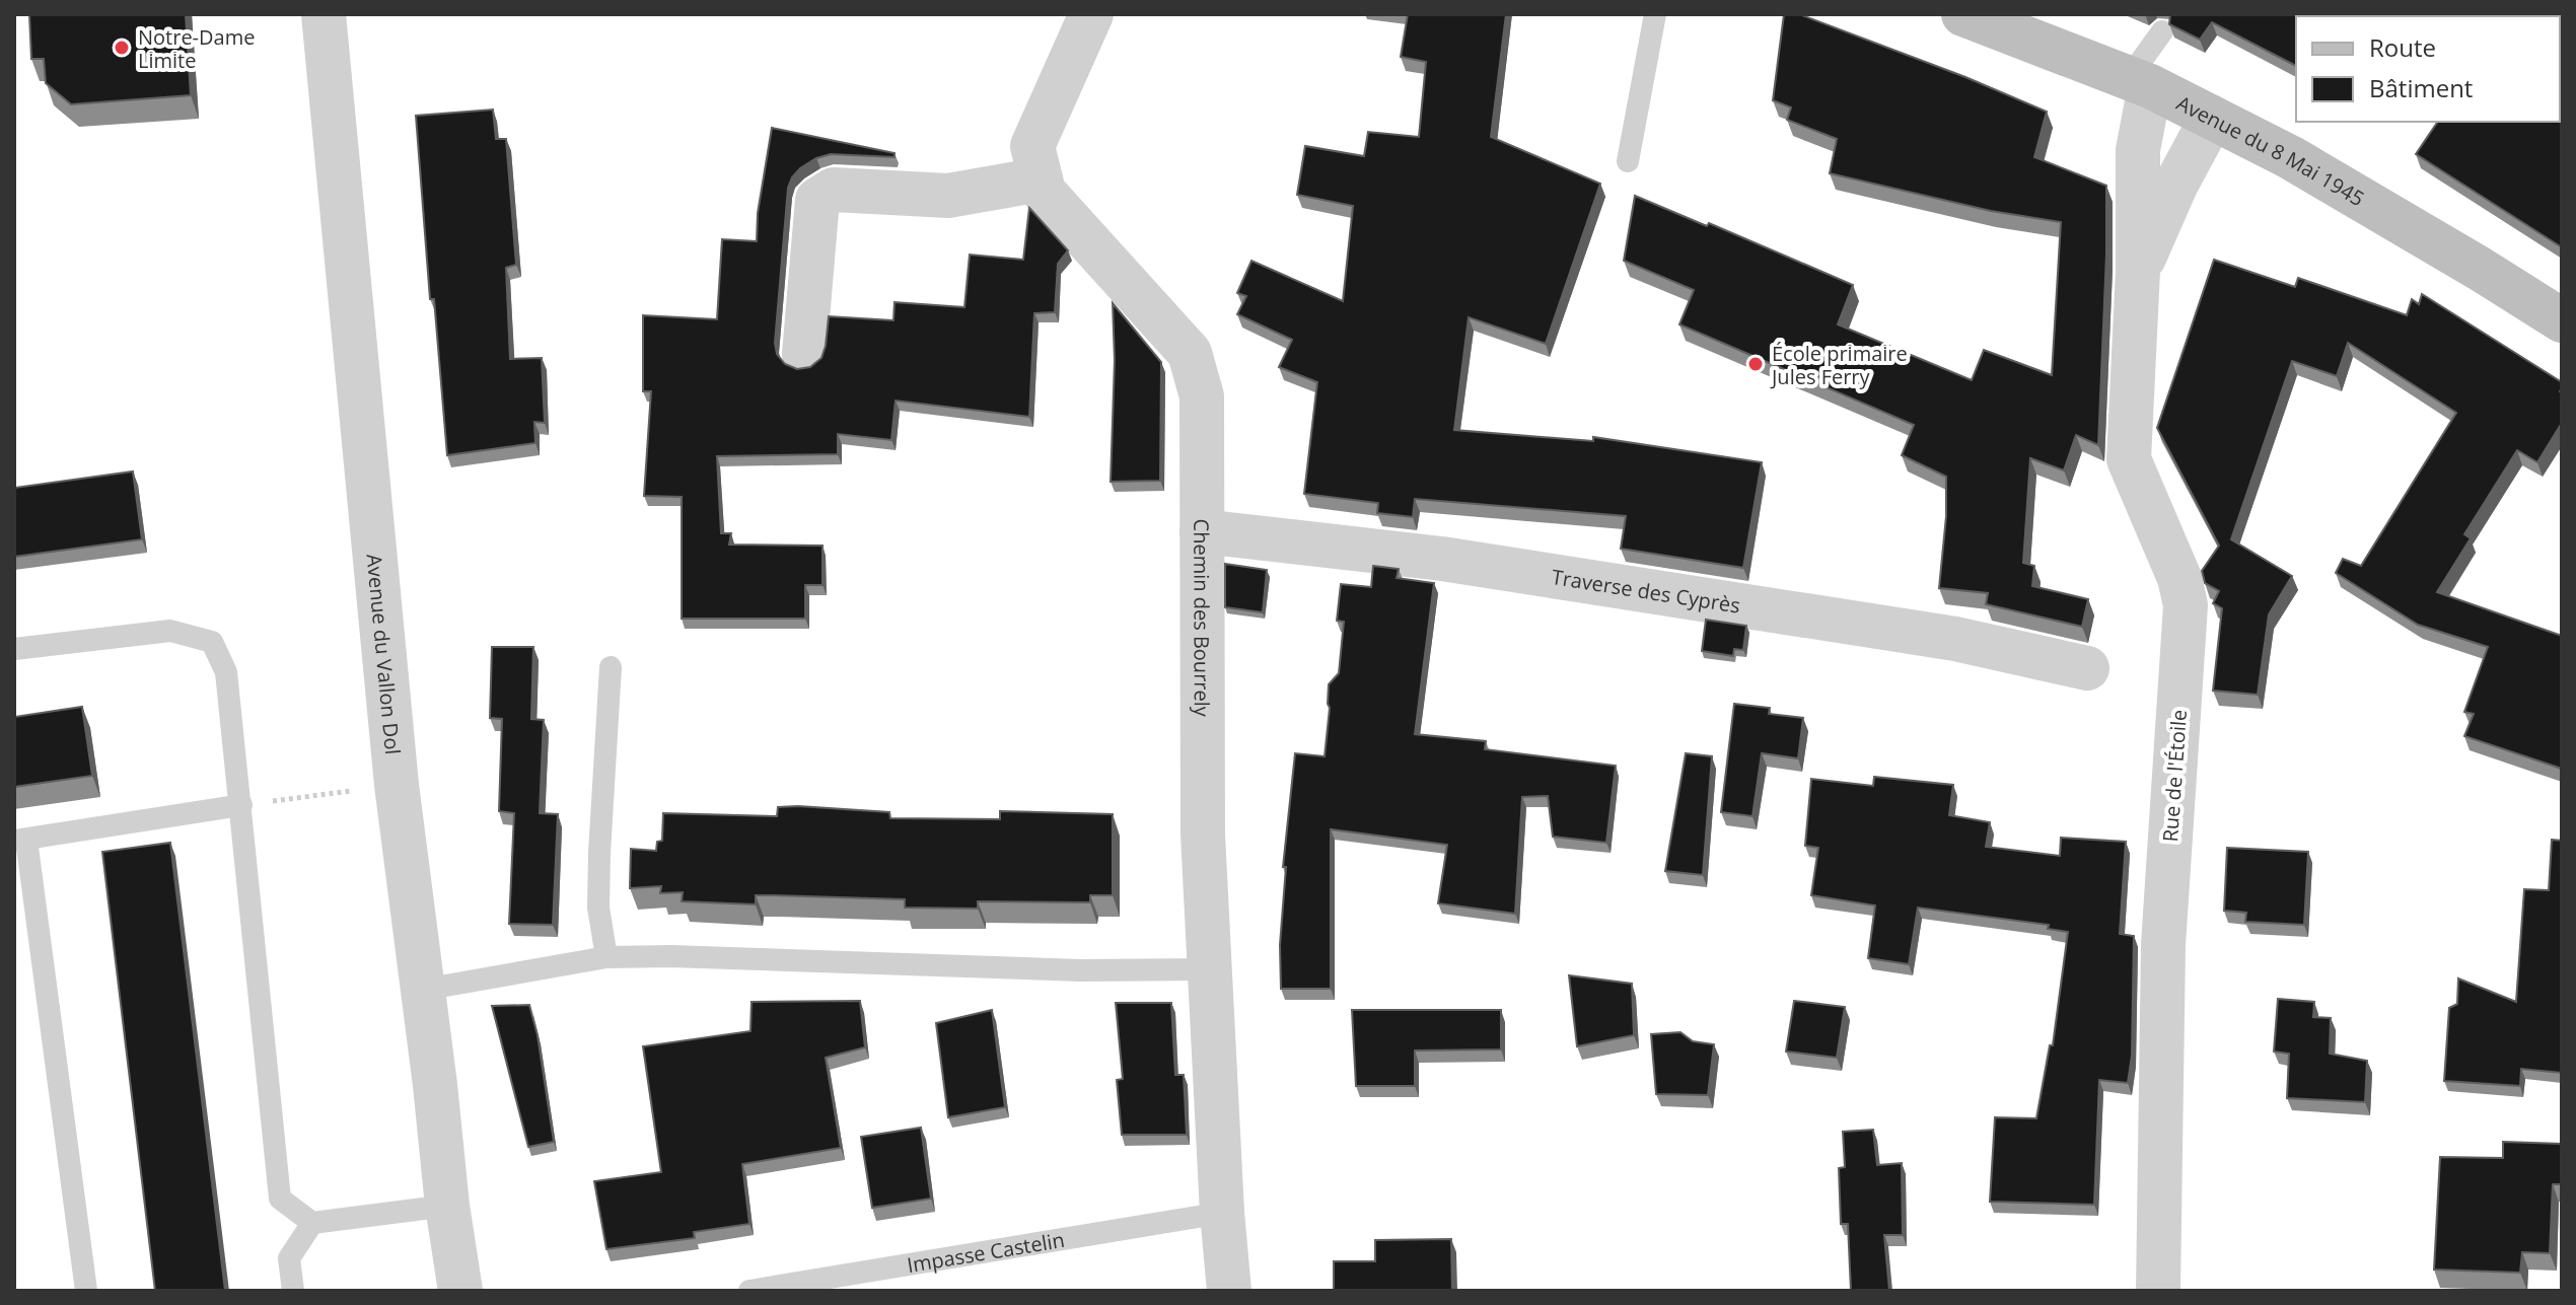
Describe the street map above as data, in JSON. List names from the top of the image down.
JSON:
{
  "streets": {
    "main road": ["Avenue du 8 Mai 1945"],
    "street": [
      "Traverse des Cyprès",
      "Chemin des Bourrely",
      "Avenue du Vallon Dol",
      "Rue de l'Étoile"
    ],
    "lane": ["Impasse Castelin"]
  },
  "crossings": [
    ["Avenue du 8 Mai 1945", "Rue de l'Étoile"],
    ["Traverse des Cyprès", "Chemin des Bourrely"],
    ["Chemin des Bourrely", "Impasse Castelin"]
  ],
  "places": ["Notre-Dame Limite", "École primaire Jules Ferry"],
  "legend": ["Route", "Bâtiment"]
}
